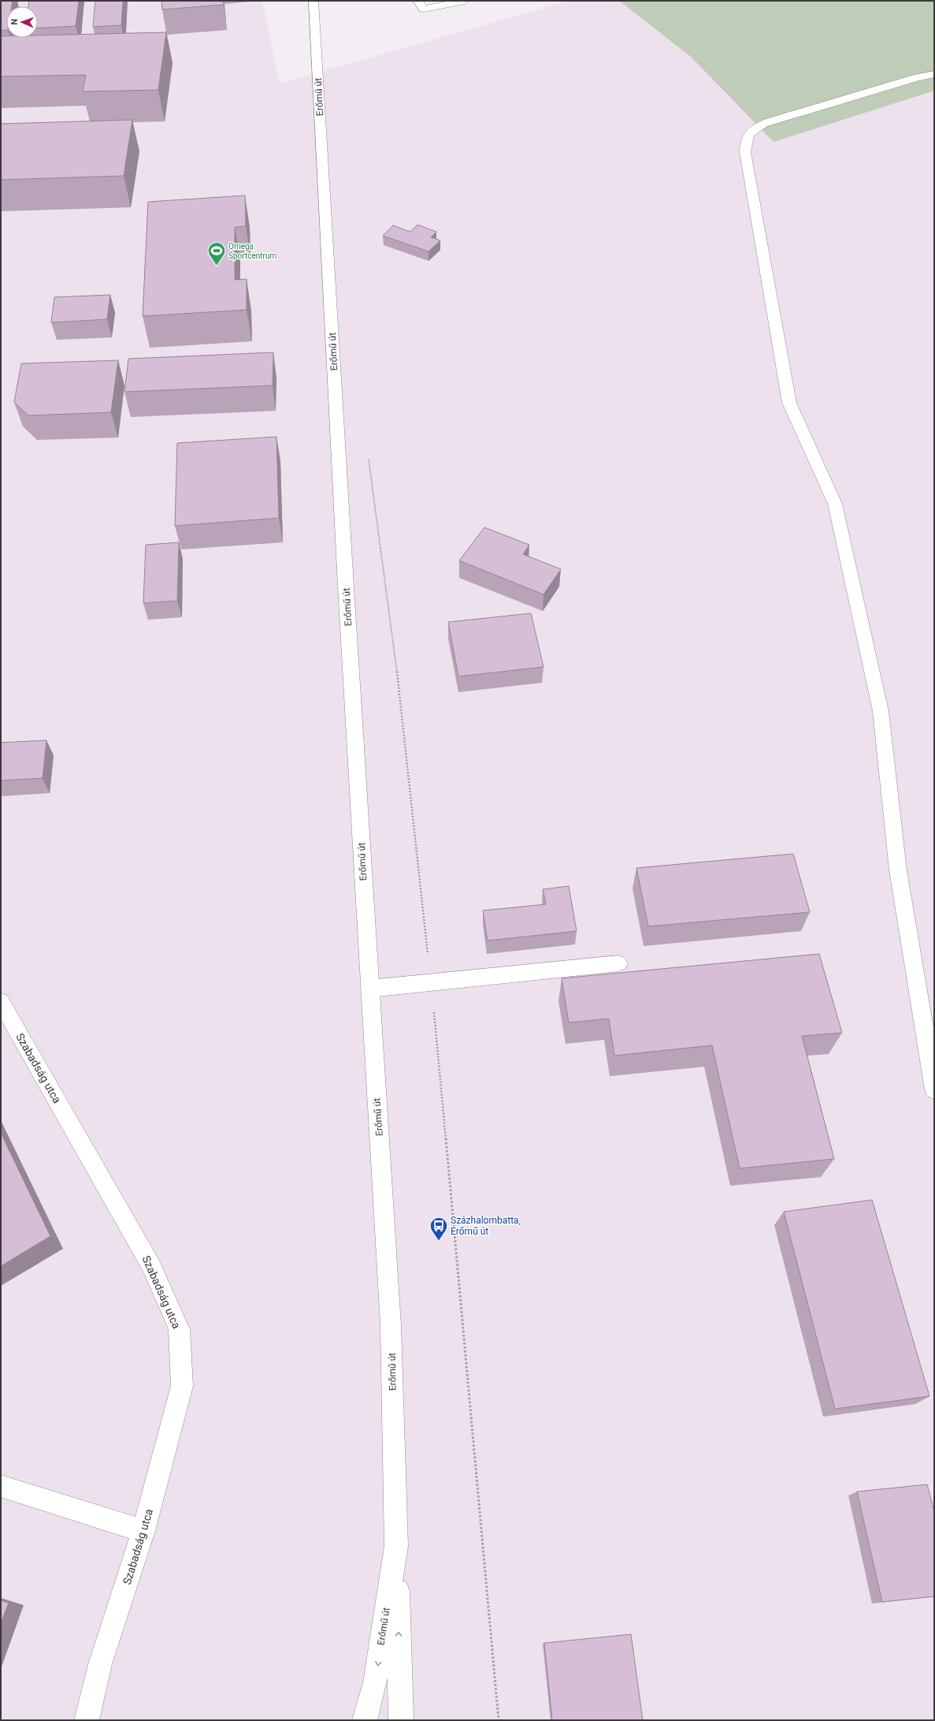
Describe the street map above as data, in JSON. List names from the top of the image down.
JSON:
{
  "streets": {
    "street": ["Erőmű út", "Szabadság utca"]
  },
  "places": {
    "sports": ["Omega Sportcentrum"],
    "bus stop": ["Százhalombatta, Erőmű út"]
  },
  "north": "left"
}
